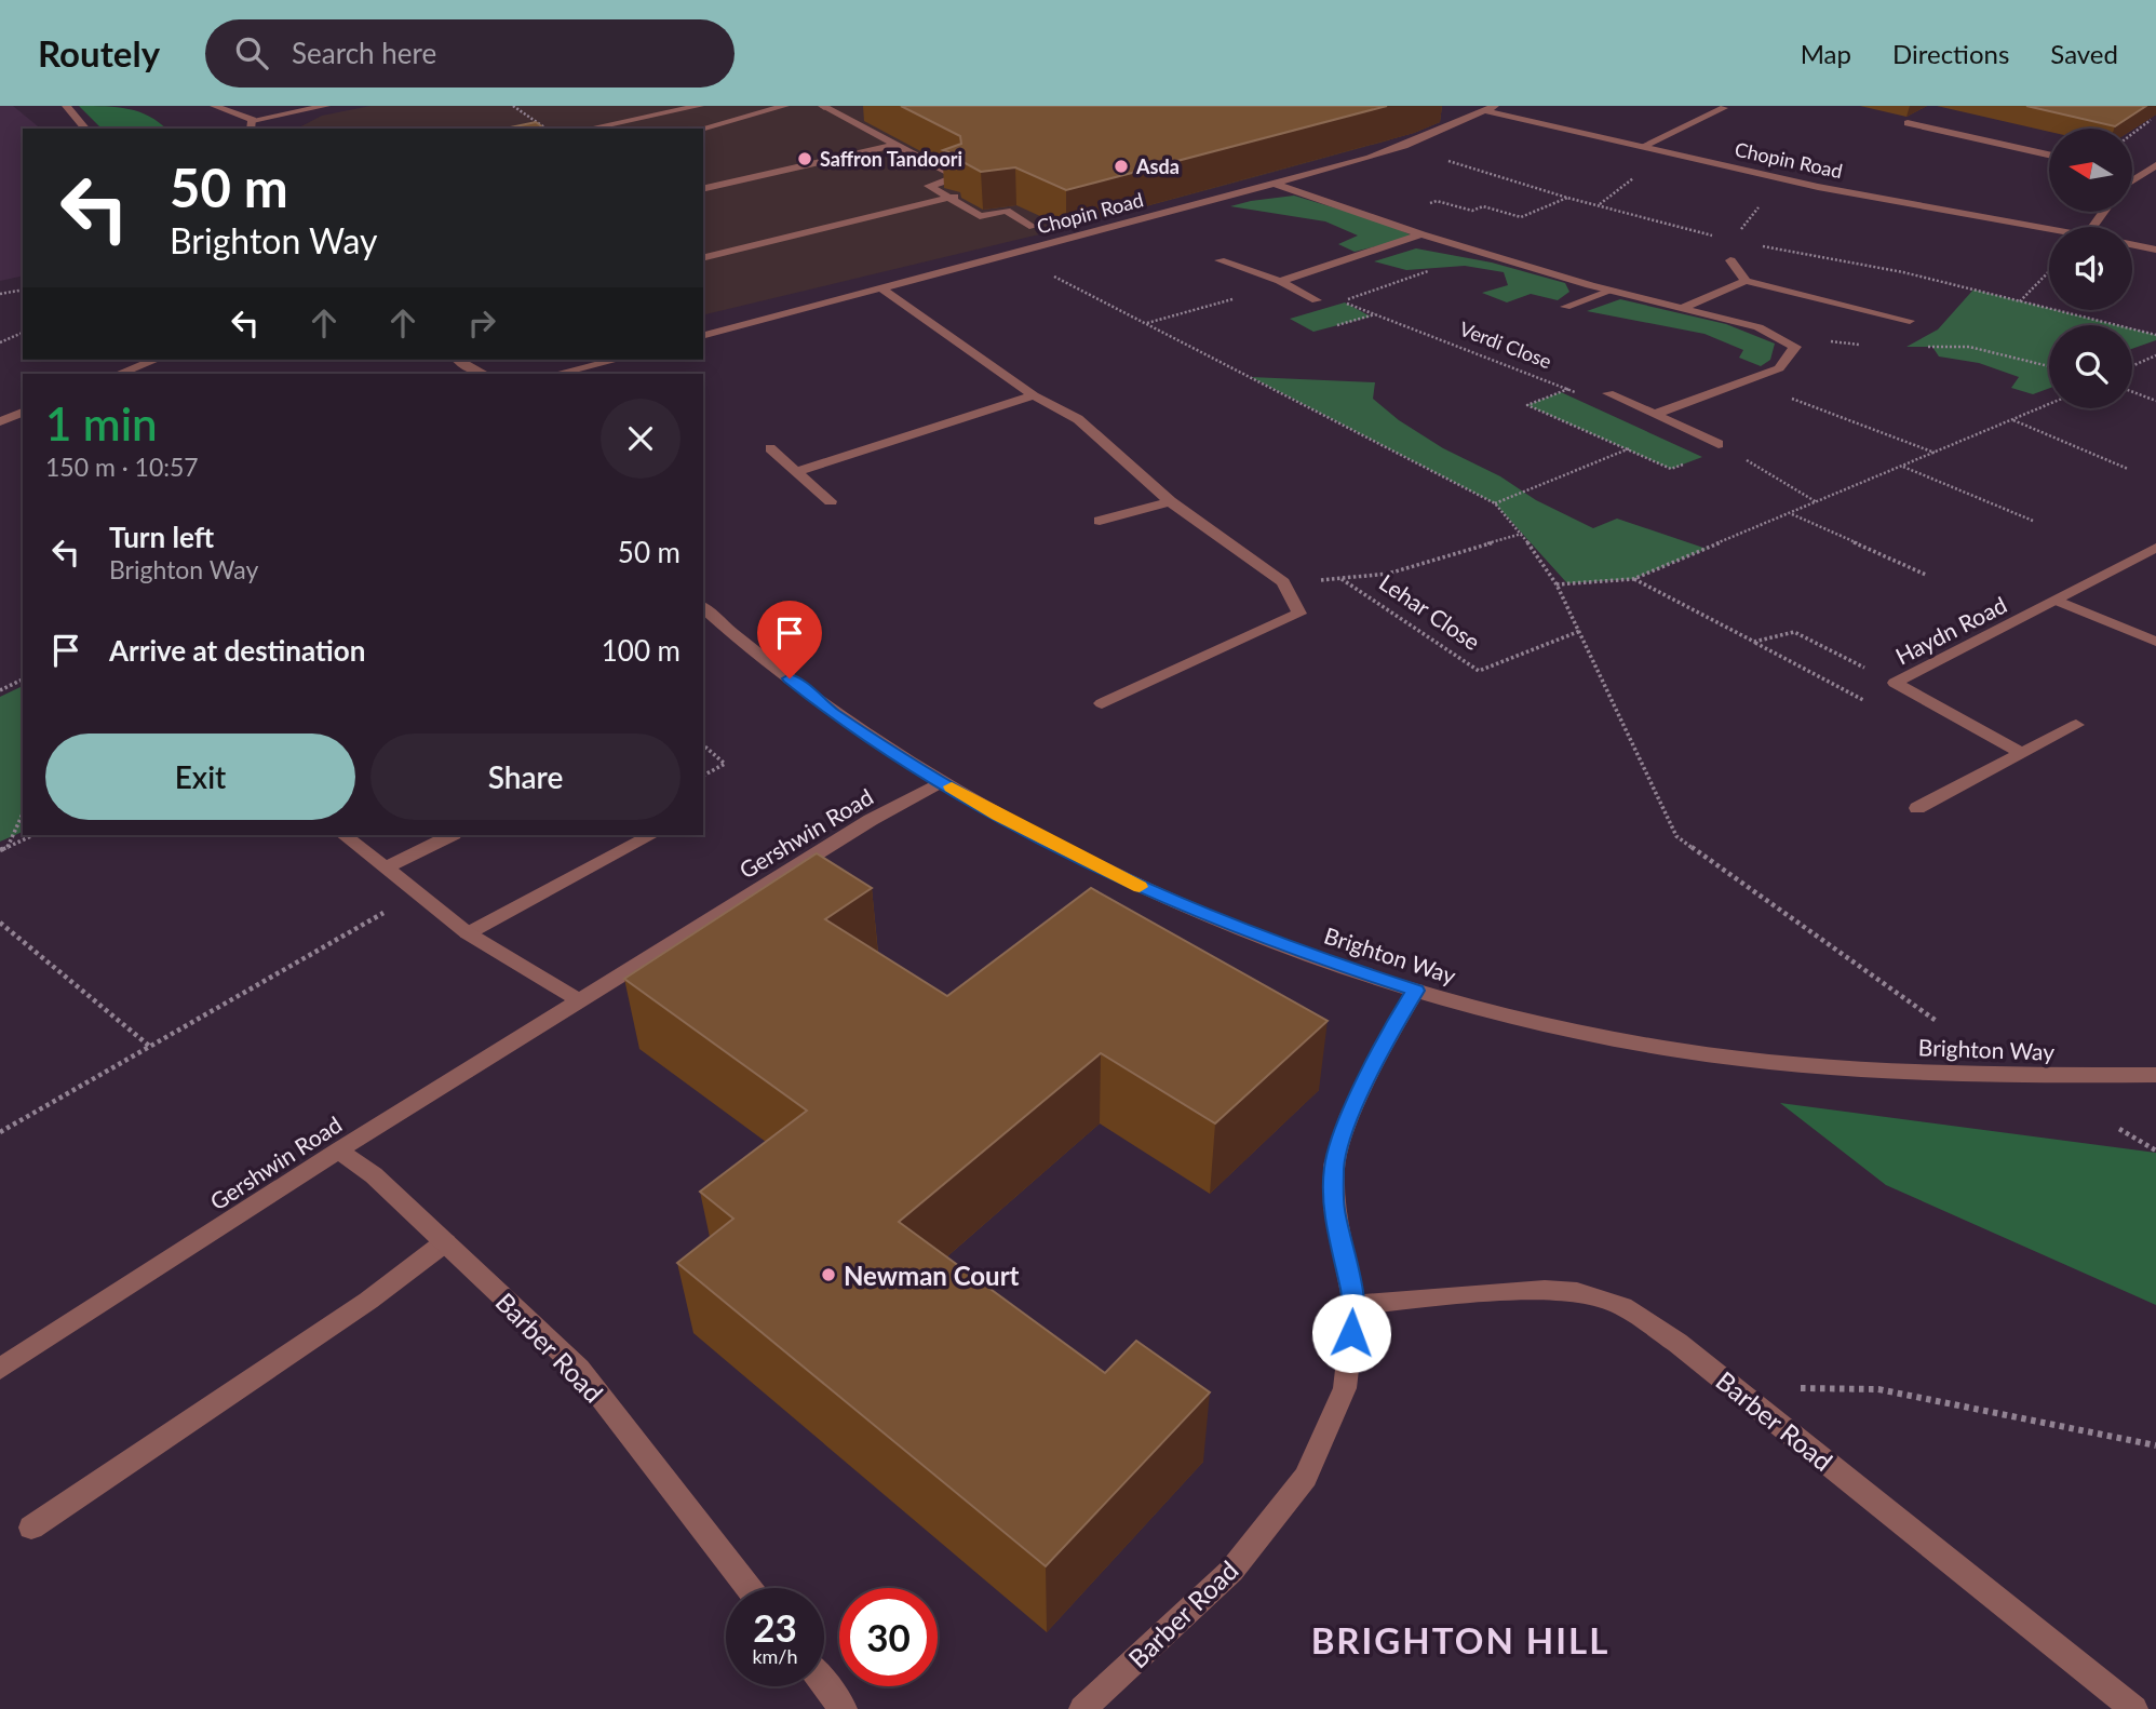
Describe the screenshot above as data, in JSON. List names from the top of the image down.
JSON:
{
  "streets": {
    "street": [
      "Chopin Road",
      "Haydn Road",
      "Gershwin Road",
      "Brighton Way",
      "Barber Road"
    ],
    "path": ["Verdi Close", "Lehar Close"]
  },
  "crossings": [
    ["Gershwin Road", "Brighton Way"],
    ["Gershwin Road", "Barber Road"],
    ["Brighton Way", "Barber Road"]
  ],
  "districts": ["BRIGHTON HILL"],
  "places": ["Saffron Tandoori", "Asda", "Newman Court"],
  "north": "left",
  "page": {
    "header": "Routely",
    "search": "Search here",
    "nav": ["Map", "Directions", "Saved"],
    "turn": ["50 m", "Brighton Way"],
    "heading": ["1 min", "150 m · 10:57"],
    "list": [
      {
        "name": "Turn left",
        "note": "Brighton Way",
        "value": "50 m"
      },
      {
        "name": "Arrive at destination",
        "value": "100 m"
      }
    ],
    "buttons": ["Exit", "Share"],
    "speed": "23 km/h",
    "limit": "30"
  }
}
